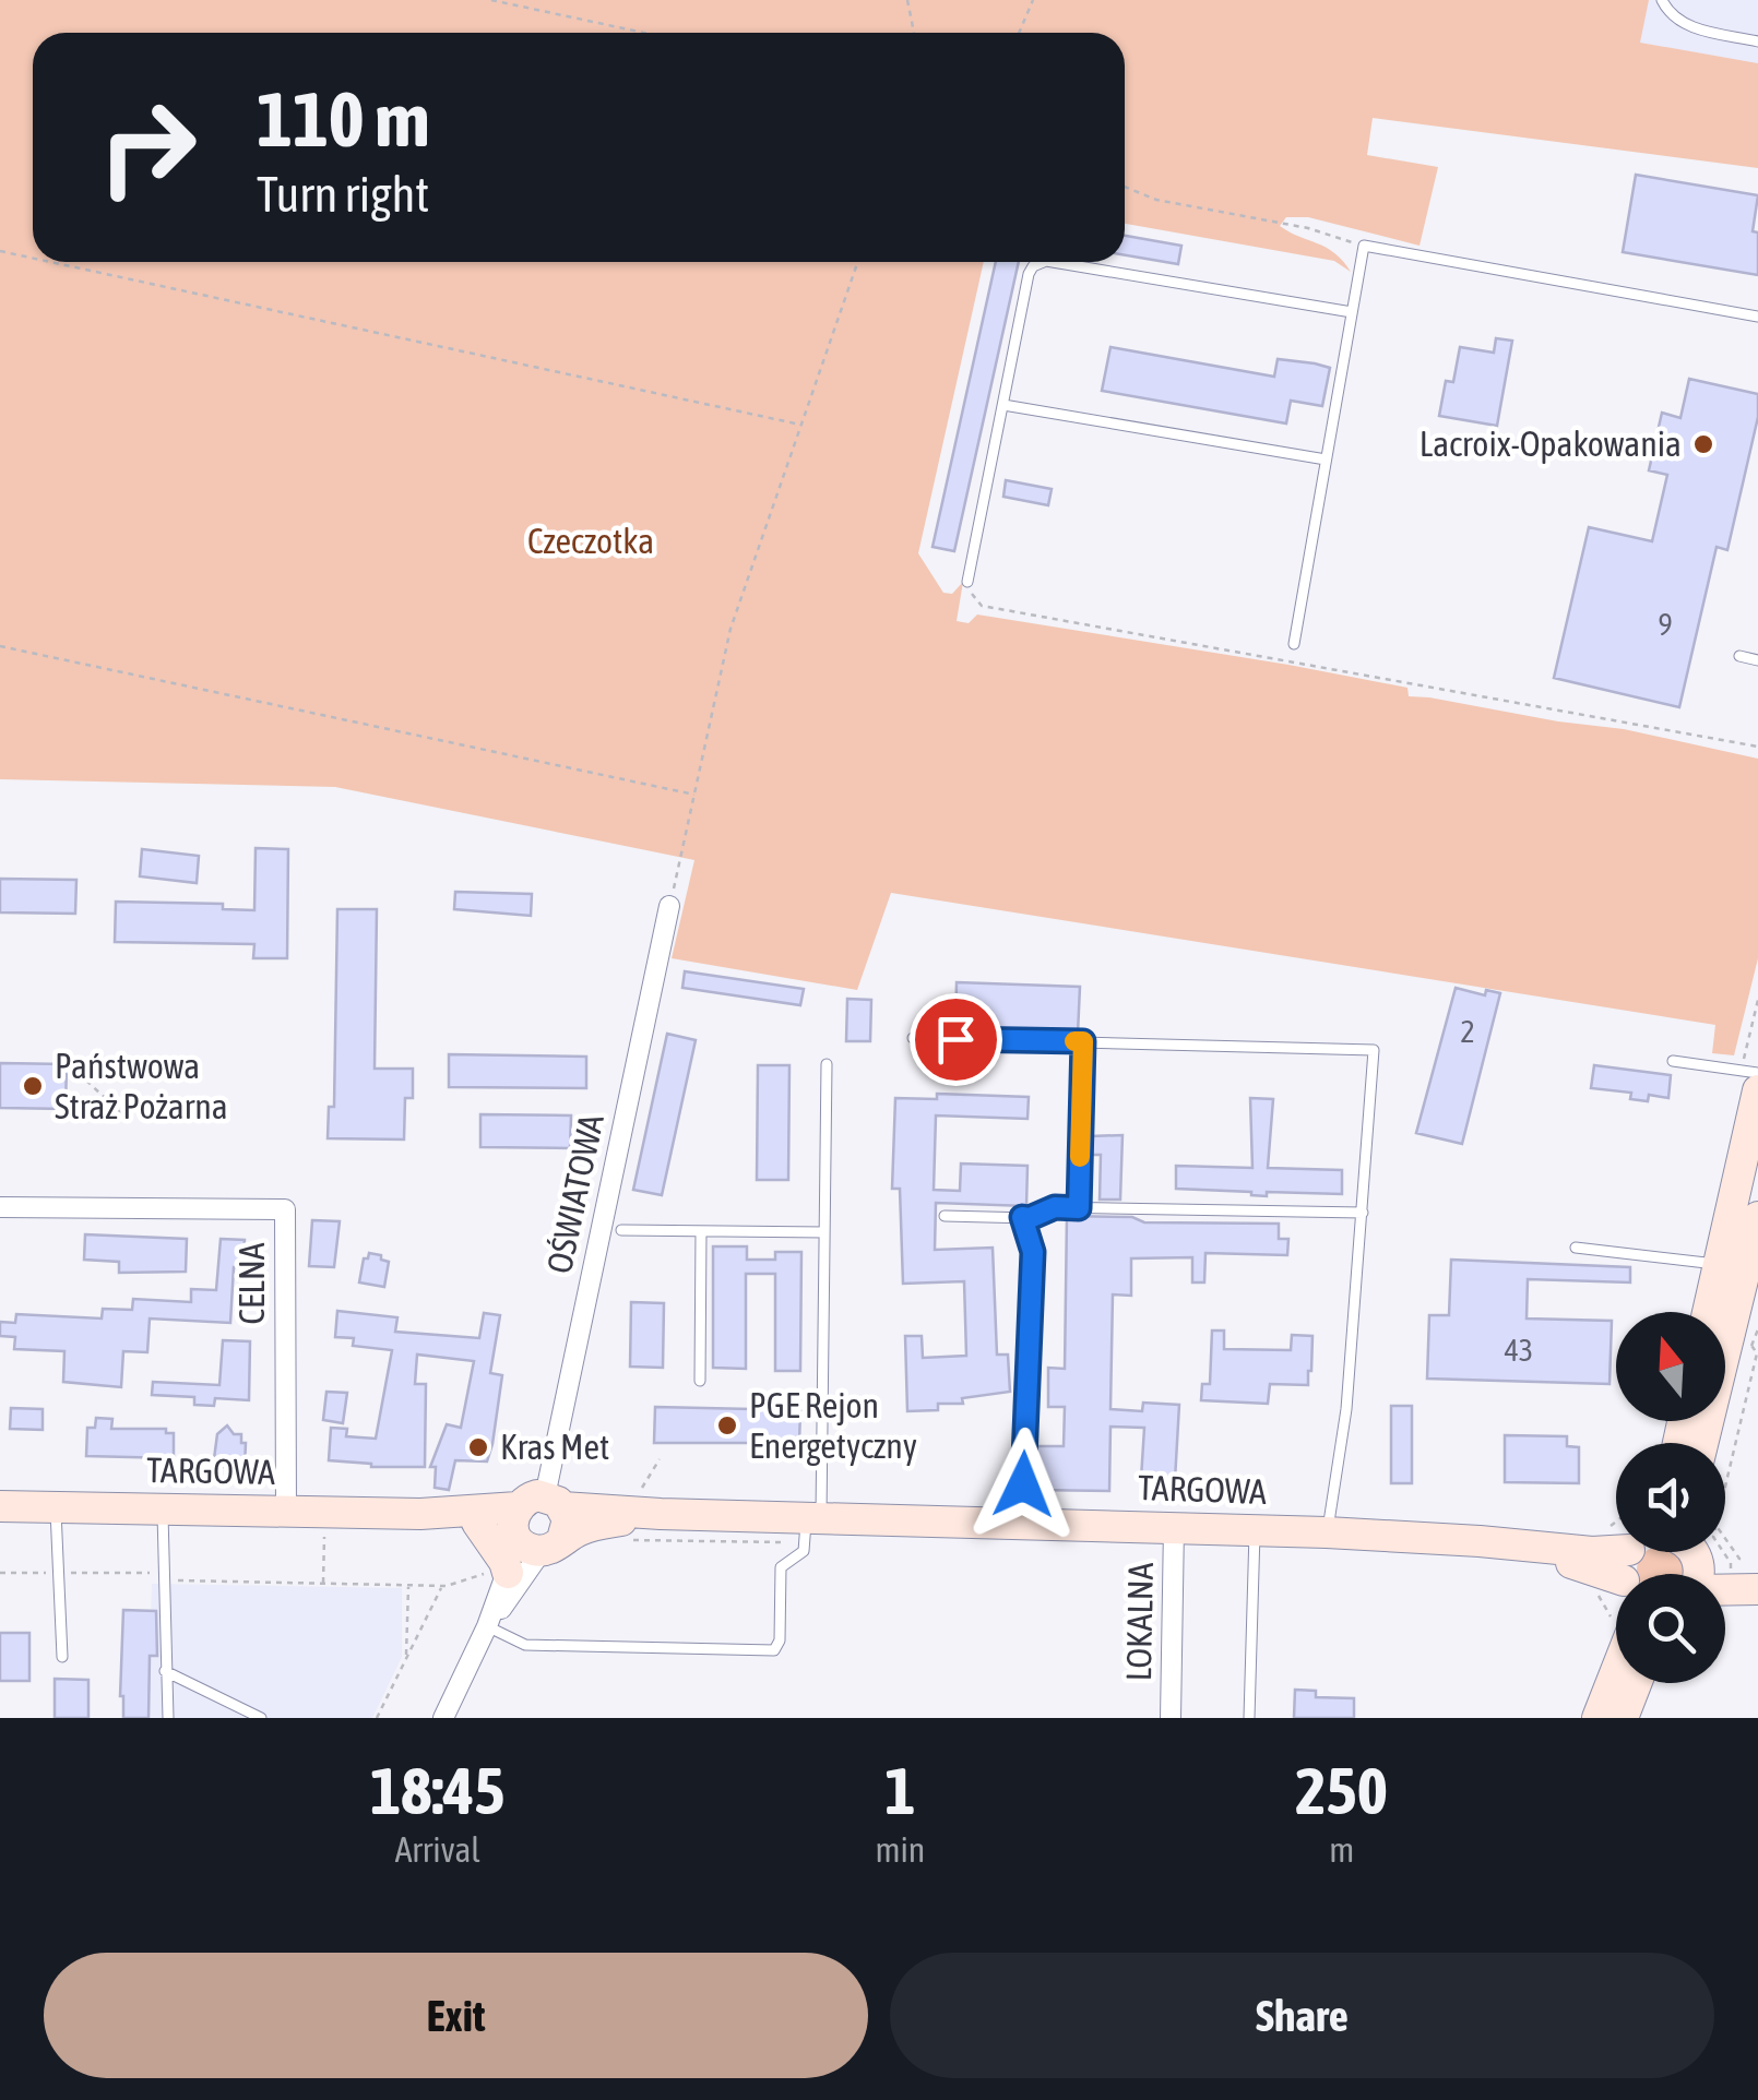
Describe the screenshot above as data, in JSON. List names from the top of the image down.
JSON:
{
  "streets": {
    "street": [
      "OŚWIATOWA",
      "CELNA",
      "TARGOWA",
      "LOKALNA"
    ]
  },
  "crossings": [
    ["OŚWIATOWA", "TARGOWA"],
    ["CELNA", "TARGOWA"],
    ["TARGOWA", "LOKALNA"]
  ],
  "parks": ["Czeczotka"],
  "places": [
    "Lacroix-Opakowania",
    "Państwowa Straż Pożarna",
    "PGE Rejon Energetyczny",
    "Kras Met"
  ],
  "house_numbers": ["9", "2", "43"],
  "north": "top",
  "page": {
    "turn": ["110 m", "Turn right"],
    "eta": [
      "18:45",
      "Arrival",
      "1",
      "min",
      "250",
      "m"
    ],
    "buttons": ["Exit", "Share"]
  }
}
